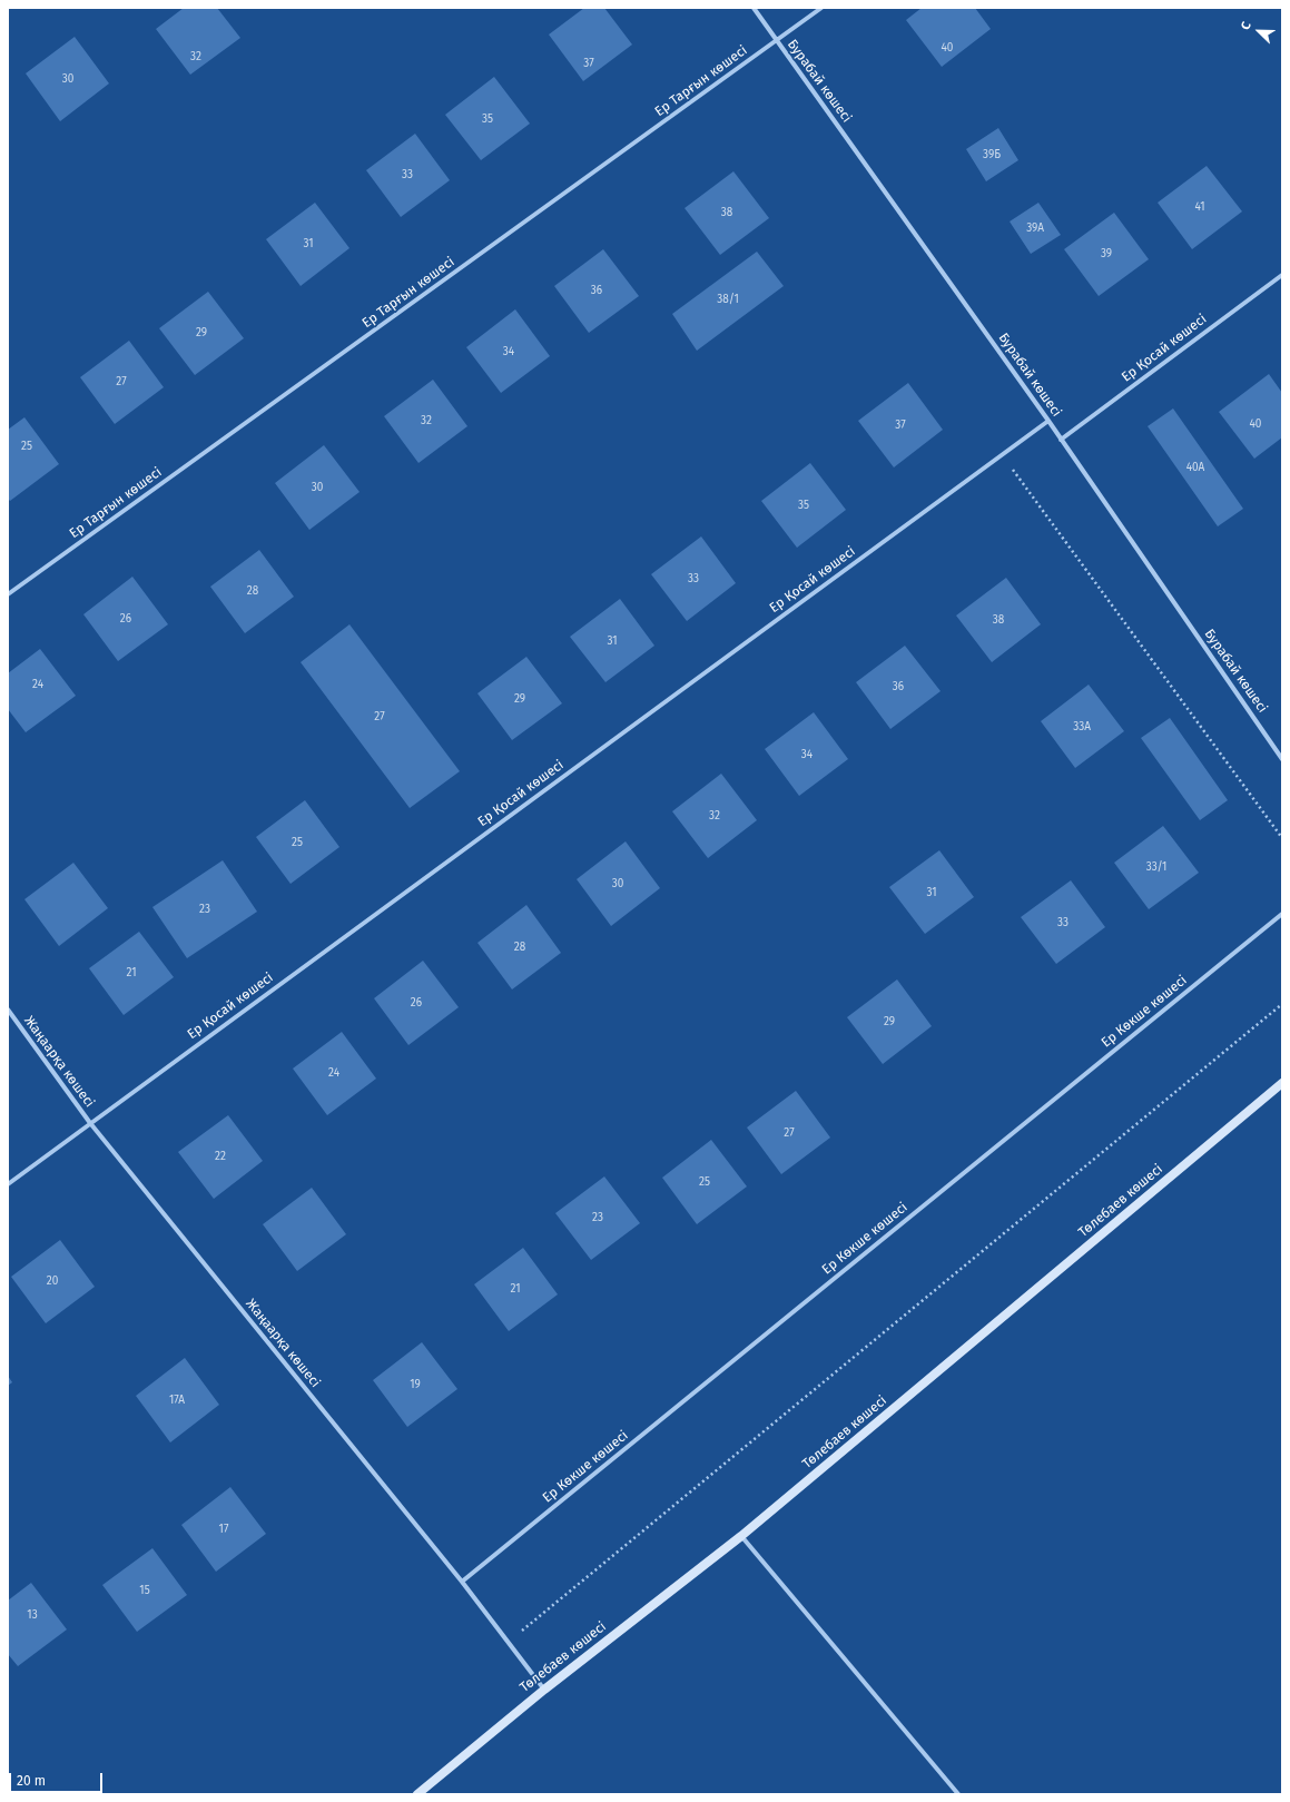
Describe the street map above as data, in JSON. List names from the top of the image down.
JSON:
{
  "streets": {
    "street": [
      "Ер Тарғын көшесі",
      "Бурабай көшесі",
      "Ер Қосай көшесі",
      "Ер Көкше көшесі",
      "Жаңаарқа көшесі",
      "Төлебаев көшесі"
    ]
  },
  "crossings": [
    ["Ер Тарғын көшесі", "Бурабай көшесі"],
    ["Бурабай көшесі", "Ер Қосай көшесі"],
    ["Ер Қосай көшесі", "Жаңаарқа көшесі"],
    ["Ер Көкше көшесі", "Жаңаарқа көшесі"],
    ["Жаңаарқа көшесі", "Төлебаев көшесі"]
  ],
  "house_numbers": [
    "40",
    "32",
    "37",
    "30",
    "35",
    "39Б",
    "33",
    "41",
    "38",
    "39А",
    "31",
    "39",
    "36",
    "38/1",
    "29",
    "34",
    "27",
    "32",
    "40",
    "37",
    "25",
    "40А",
    "30",
    "35",
    "33",
    "28",
    "26",
    "38",
    "31",
    "24",
    "36",
    "29",
    "27",
    "33А",
    "34",
    "32",
    "25",
    "33/1",
    "30",
    "31",
    "23",
    "33",
    "28",
    "21",
    "26",
    "29",
    "24",
    "27",
    "22",
    "25",
    "23",
    "20",
    "21",
    "19",
    "17А",
    "17",
    "15",
    "13"
  ],
  "scale_bar": "20 m",
  "north": "top left"
}
